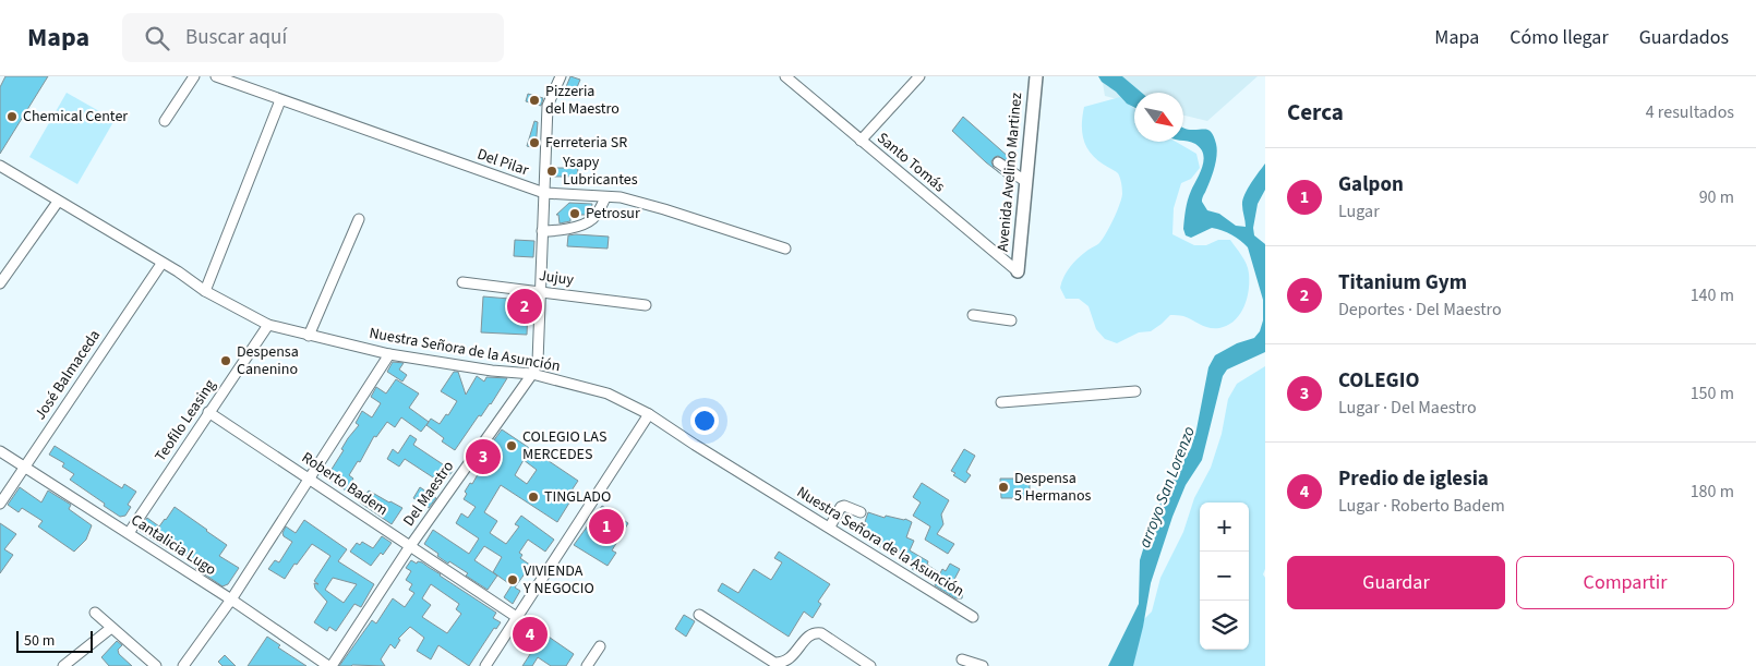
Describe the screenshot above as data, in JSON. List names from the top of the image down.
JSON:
{
  "streets": {
    "main road": ["Avenida Avelino Martinez"],
    "street": [
      "Del Pilar",
      "Santo Tomás",
      "Jujuy",
      "Nuestra Señora de la Asunción",
      "José Balmaceda",
      "Teofilo Leasing",
      "Roberto Badem",
      "Del Maestro",
      "Cantalicia Lugo"
    ]
  },
  "crossings": [
    ["Del Pilar", "Del Maestro"],
    ["Santo Tomás", "Avenida Avelino Martinez"],
    ["Jujuy", "Del Maestro"],
    ["Nuestra Señora de la Asunción", "José Balmaceda"],
    ["Nuestra Señora de la Asunción", "Teofilo Leasing"],
    ["Nuestra Señora de la Asunción", "Del Maestro"],
    ["José Balmaceda", "Cantalicia Lugo"],
    ["Teofilo Leasing", "Roberto Badem"],
    ["Teofilo Leasing", "Cantalicia Lugo"],
    ["Roberto Badem", "Del Maestro"],
    ["Del Maestro", "Cantalicia Lugo"]
  ],
  "water": ["arroyo San Lorenzo"],
  "places": [
    "Pizzeria del Maestro",
    "Chemical Center",
    "Ferreteria SR",
    "Ysapy Lubricantes",
    "Petrosur",
    "Despensa Canenino",
    "COLEGIO LAS MERCEDES",
    "Despensa 5 Hermanos",
    "TINGLADO",
    "VIVIENDA Y NEGOCIO"
  ],
  "scale_bar": "50 m",
  "north": "bottom right",
  "page": {
    "header": "Mapa",
    "search": "Buscar aquí",
    "nav": ["Mapa", "Cómo llegar", "Guardados"],
    "heading": ["Cerca", "4 resultados"],
    "list": [
      {
        "mark": "1",
        "name": "Galpon",
        "note": "Lugar",
        "value": "90 m"
      },
      {
        "mark": "2",
        "name": "Titanium Gym",
        "note": "Deportes · Del Maestro",
        "value": "140 m"
      },
      {
        "mark": "3",
        "name": "COLEGIO",
        "note": "Lugar · Del Maestro",
        "value": "150 m"
      },
      {
        "mark": "4",
        "name": "Predio de iglesia",
        "note": "Lugar · Roberto Badem",
        "value": "180 m"
      }
    ],
    "pins": [
      "2",
      "3",
      "1",
      "4"
    ],
    "map_buttons": ["+", "−"],
    "buttons": ["Guardar", "Compartir"],
    "scale": "50 m"
  }
}
